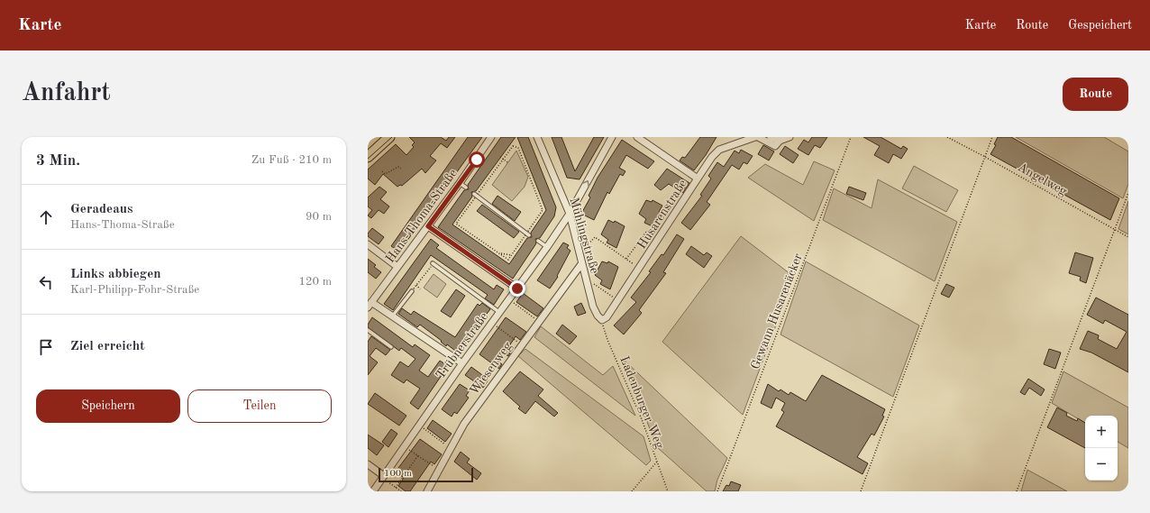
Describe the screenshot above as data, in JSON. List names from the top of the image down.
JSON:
{
  "streets": {
    "street": [
      "Husarenstraße",
      "Hans-Thoma-Straße",
      "Mühlingstraße",
      "Trübnerstraße",
      "Wiesenweg"
    ],
    "path": ["Angelweg", "Gewann Husarenäcker", "Ladenburger Weg"]
  },
  "crossings": [
    ["Husarenstraße", "Mühlingstraße"],
    ["Husarenstraße", "Ladenburger Weg"],
    ["Mühlingstraße", "Trübnerstraße"],
    ["Mühlingstraße", "Wiesenweg"],
    ["Mühlingstraße", "Ladenburger Weg"]
  ],
  "scale_bar": "100 m",
  "page": {
    "header": "Karte",
    "nav": ["Karte", "Route", "Gespeichert"],
    "buttons": [
      "Route",
      ["Speichern", "Teilen"]
    ],
    "title": "Anfahrt",
    "heading": ["3 Min.", "Zu Fuß · 210 m"],
    "list": [
      ["Geradeaus", "Hans-Thoma-Straße", "90 m"],
      ["Links abbiegen", "Karl-Philipp-Fohr-Straße", "120 m"],
      "Ziel erreicht"
    ],
    "map_buttons": ["+", "−"],
    "scale": "100 m"
  }
}
